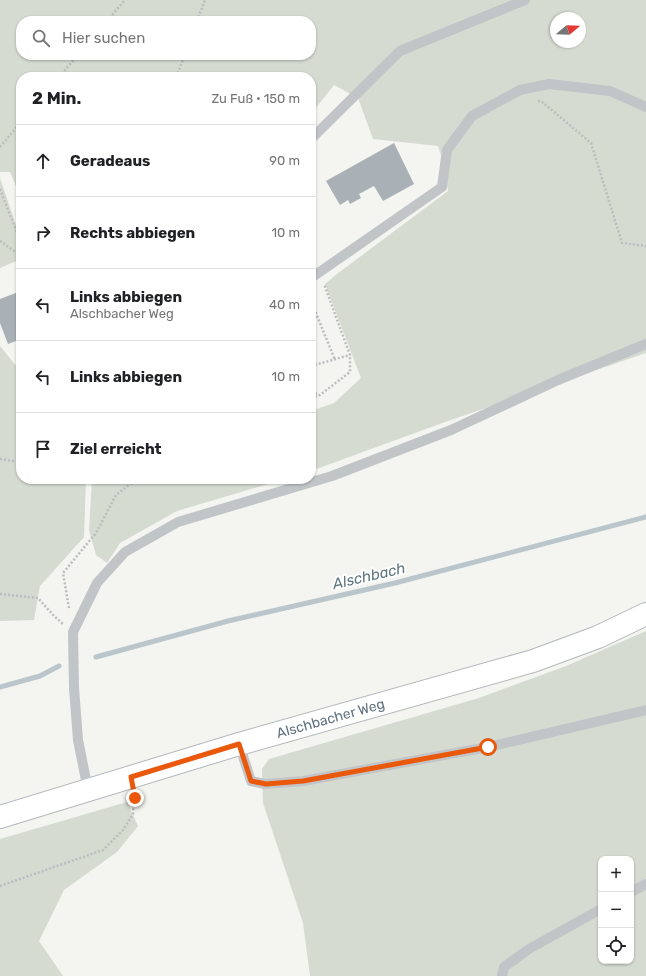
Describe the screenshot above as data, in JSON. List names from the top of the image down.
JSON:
{
  "streets": {
    "street": ["Alschbacher Weg"]
  },
  "water": ["Alschbach"],
  "north": "right",
  "page": {
    "search": "Hier suchen",
    "heading": ["2 Min.", "Zu Fuß · 150 m"],
    "list": [
      ["Geradeaus", "90 m"],
      ["Rechts abbiegen", "10 m"],
      ["Links abbiegen", "Alschbacher Weg", "40 m"],
      ["Links abbiegen", "10 m"],
      "Ziel erreicht"
    ],
    "map_buttons": ["+", "−"]
  }
}
